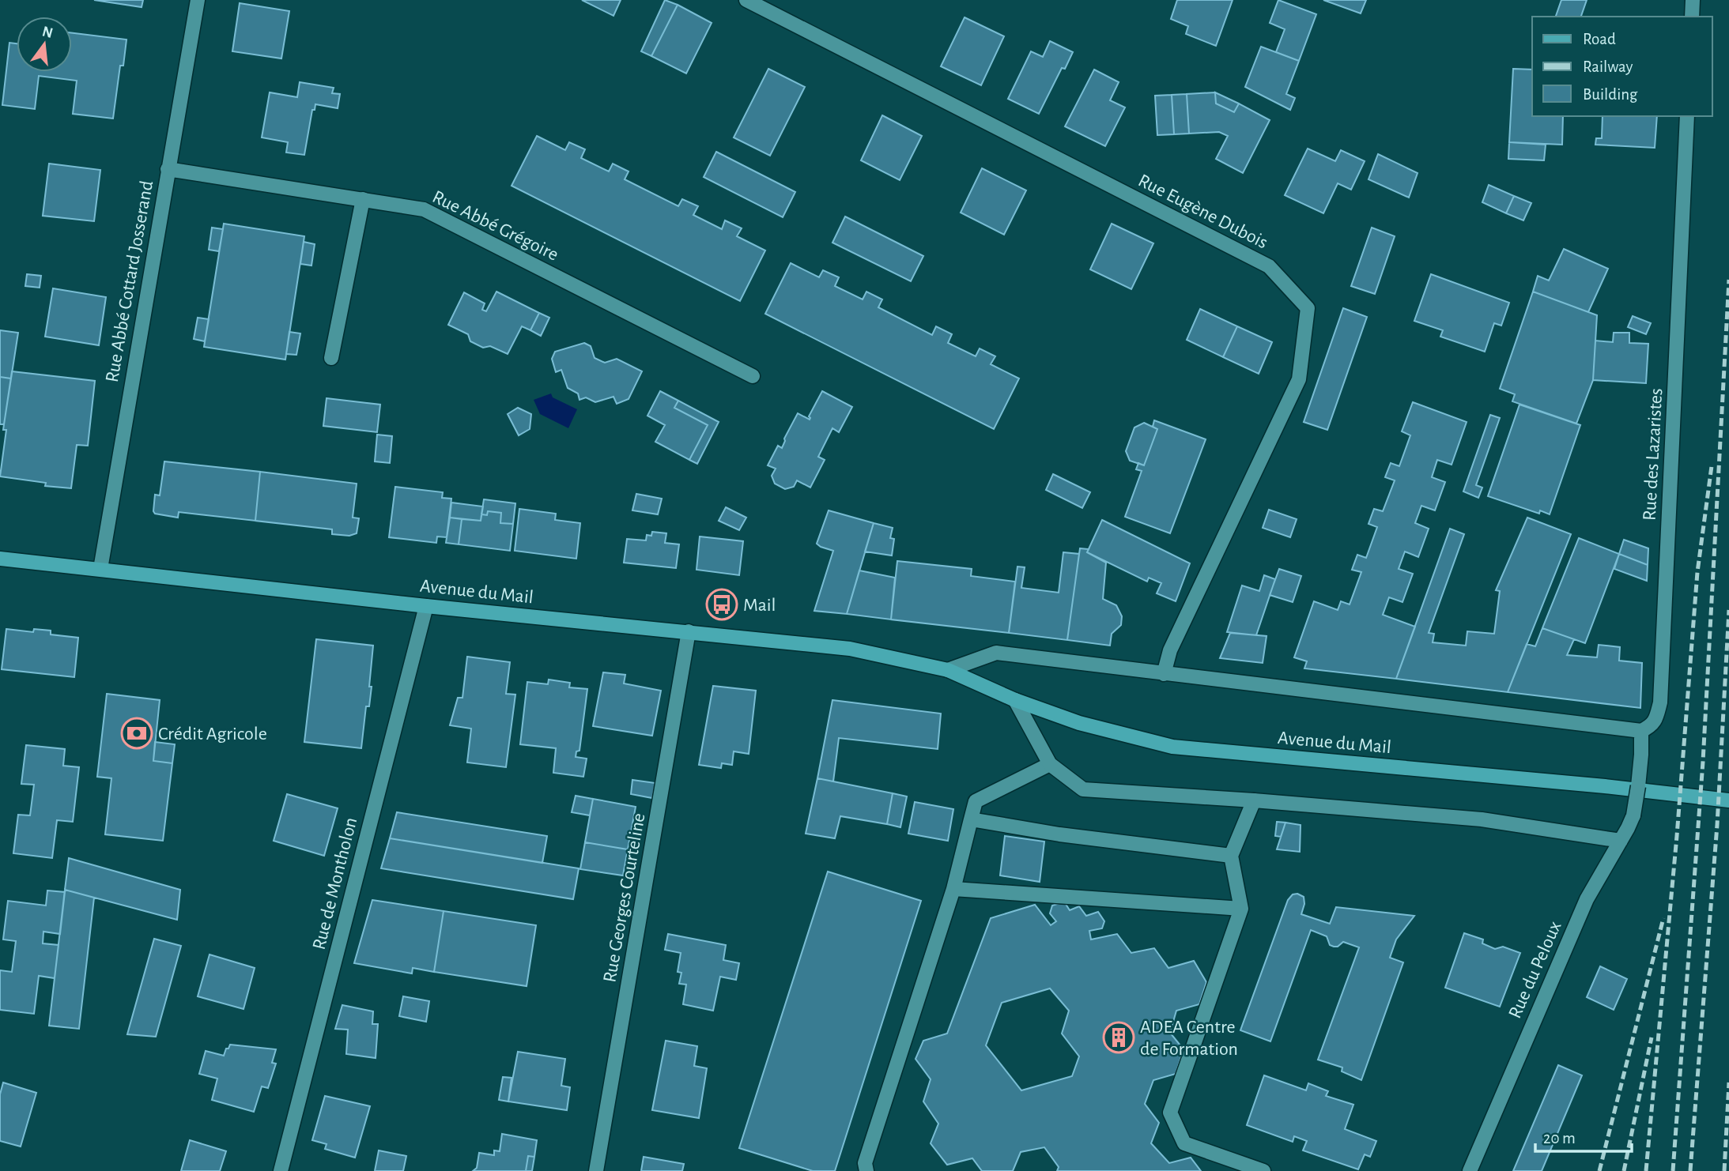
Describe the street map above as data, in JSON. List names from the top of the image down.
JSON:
{
  "streets": {
    "main road": ["Avenue du Mail"],
    "street": [
      "Rue Eugène Dubois",
      "Rue Abbé Grégoire",
      "Rue Abbé Cottard Josserand",
      "Rue des Lazaristes",
      "Rue de Montholon",
      "Rue Georges Courteline",
      "Rue du Peloux"
    ]
  },
  "crossings": [
    ["Rue Abbé Grégoire", "Rue Abbé Cottard Josserand"],
    ["Rue Abbé Cottard Josserand", "Avenue du Mail"],
    ["Rue des Lazaristes", "Rue du Peloux"],
    ["Avenue du Mail", "Rue de Montholon"],
    ["Avenue du Mail", "Rue Georges Courteline"]
  ],
  "places": {
    "bus stop": ["Mail"],
    "bank": ["Crédit Agricole"],
    "building": ["ADEA Centre de Formation"]
  },
  "legend": ["Road", "Railway", "Building"],
  "scale_bar": "20 m",
  "north": "top"
}
